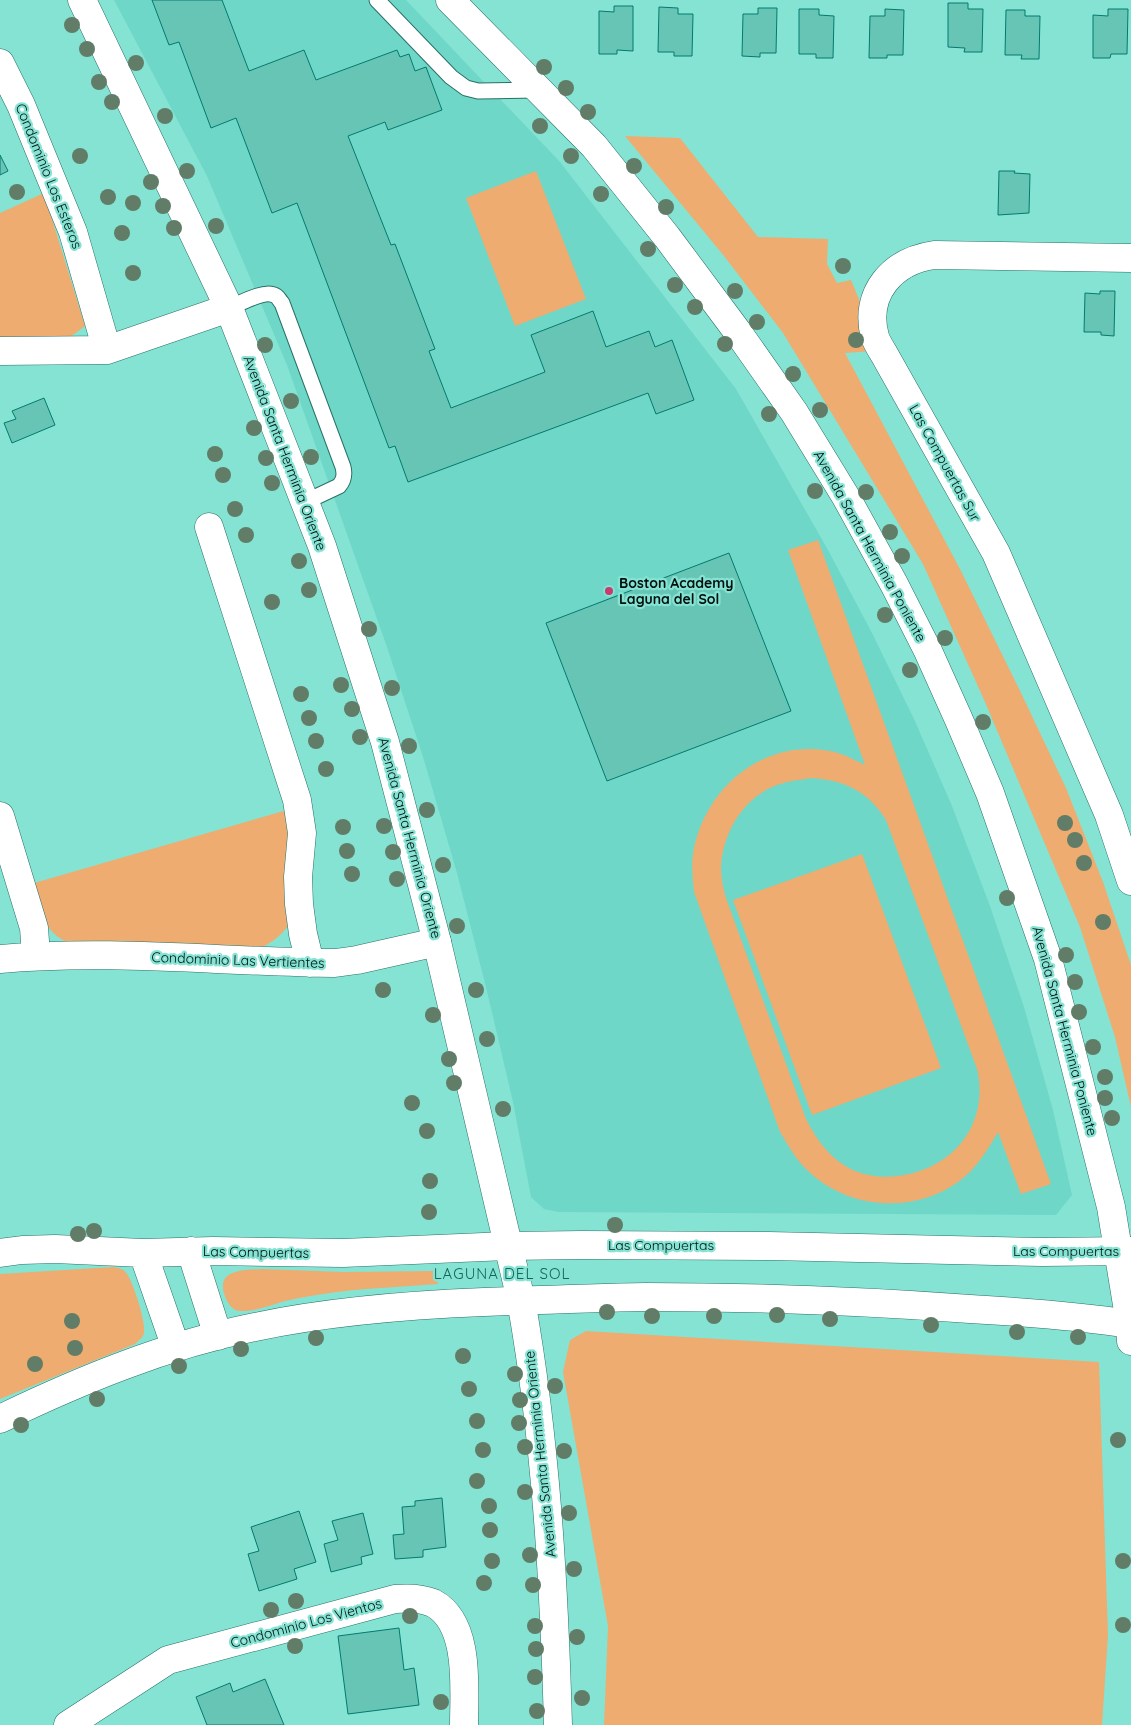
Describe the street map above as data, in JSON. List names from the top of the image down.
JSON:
{
  "streets": {
    "street": [
      "Condominio Los Esteros",
      "Avenida Santa Herminia Oriente",
      "Las Compuertas Sur",
      "Avenida Santa Herminia Poniente",
      "Condominio Las Vertientes",
      "Las Compuertas",
      "Condominio Los Vientos"
    ]
  },
  "crossings": [
    ["Avenida Santa Herminia Oriente", "Condominio Las Vertientes"],
    ["Avenida Santa Herminia Oriente", "Las Compuertas"],
    ["Avenida Santa Herminia Poniente", "Las Compuertas"]
  ],
  "districts": ["LAGUNA DEL SOL"],
  "places": ["Boston Academy Laguna del Sol"]
}
